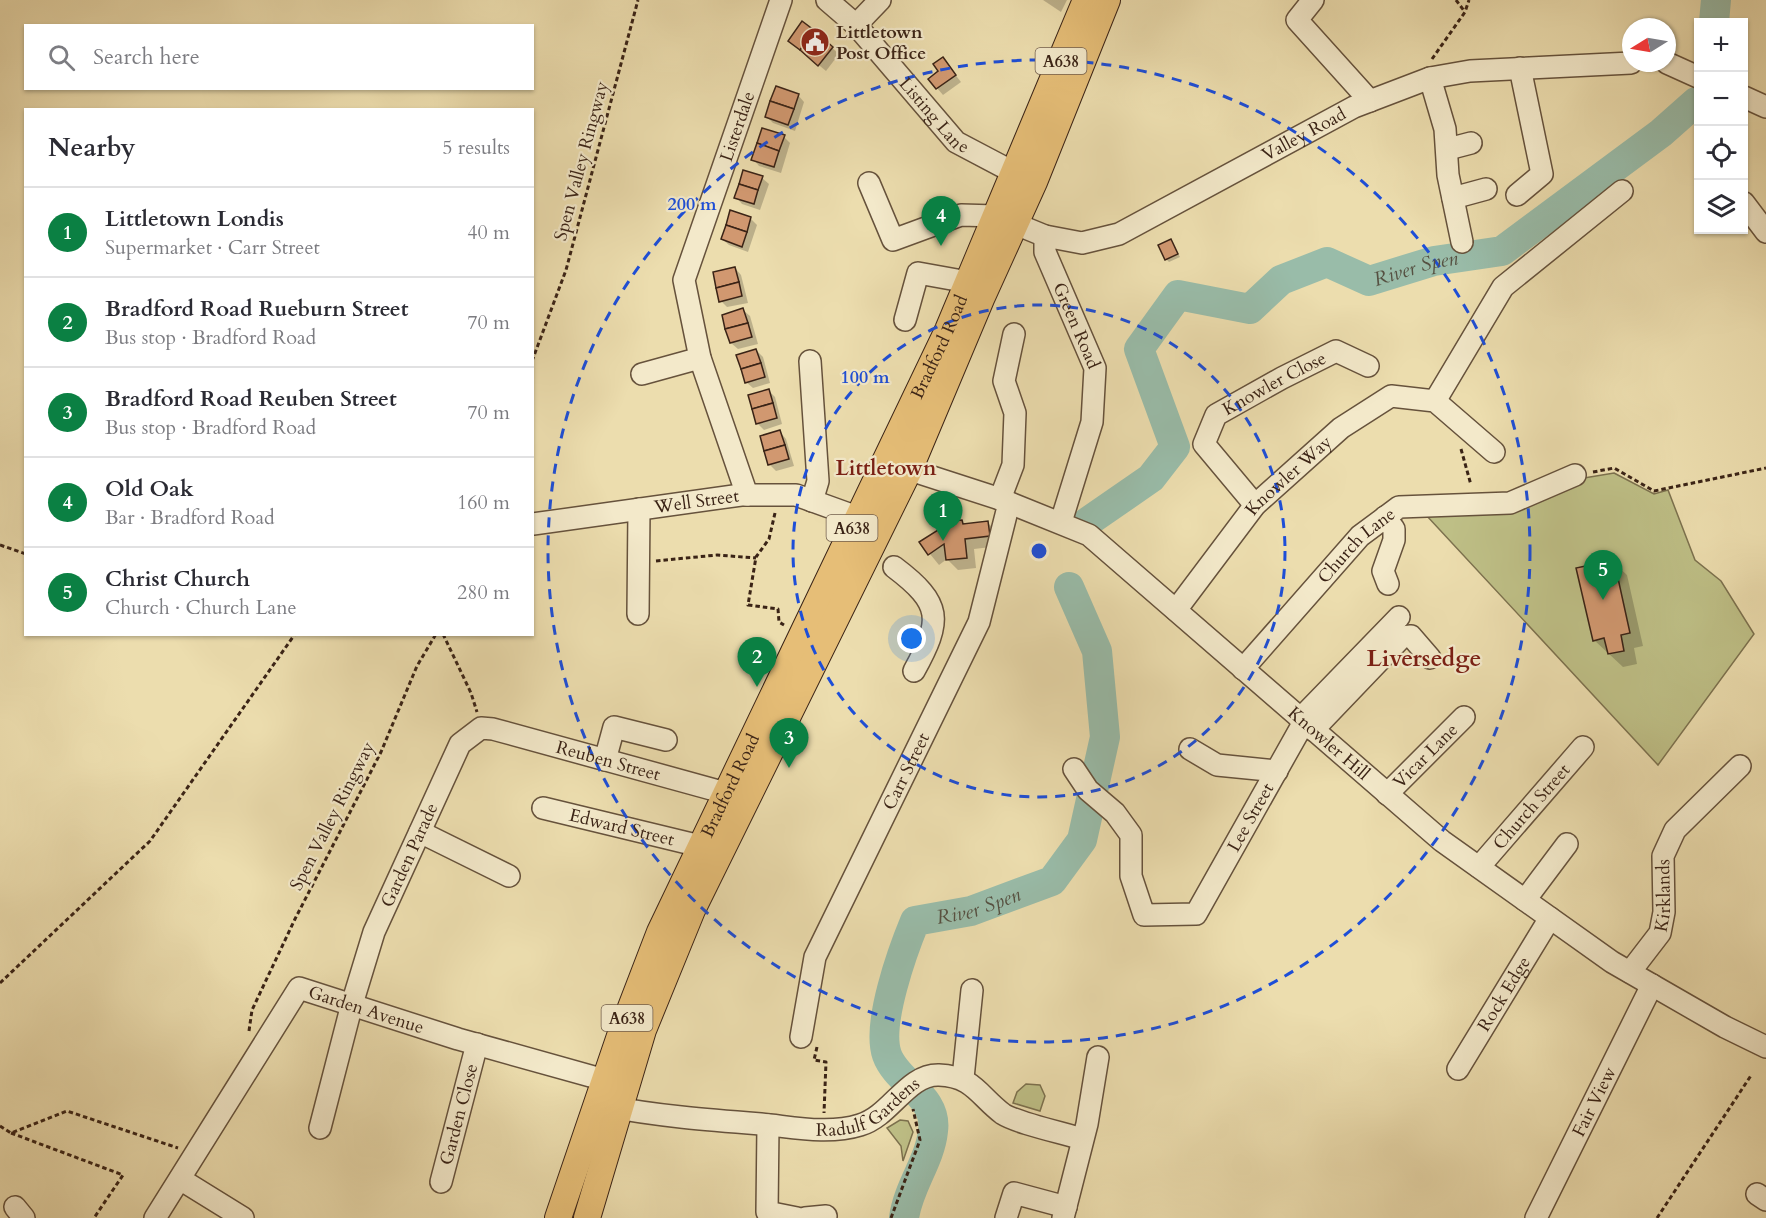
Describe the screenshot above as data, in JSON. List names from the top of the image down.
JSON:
{
  "streets": {
    "main road": ["A638", "Bradford Road"],
    "street": [
      "Listing Lane",
      "Listerdale",
      "Valley Road",
      "Green Road",
      "Knowler Close",
      "Knowler Way",
      "Well Street",
      "Church Lane",
      "Knowler Hill",
      "Vicar Lane",
      "Reuben Street",
      "Carr Street",
      "Church Street",
      "Lee Street",
      "Edward Street",
      "Garden Parade",
      "Kirklands",
      "Rock Edge",
      "Garden Avenue",
      "Fair View",
      "Radulf Gardens",
      "Garden Close"
    ],
    "path": ["Spen Valley Ringway"]
  },
  "crossings": [
    ["Listing Lane", "Bradford Road"],
    ["Listerdale", "Well Street"],
    ["Valley Road", "Green Road"],
    ["Valley Road", "Bradford Road"],
    ["Green Road", "Knowler Hill"],
    ["Bradford Road", "Well Street"],
    ["Bradford Road", "Knowler Hill"],
    ["Bradford Road", "Reuben Street"],
    ["Bradford Road", "Edward Street"],
    ["Bradford Road", "Garden Avenue"],
    ["Knowler Close", "Knowler Way"],
    ["Knowler Way", "Knowler Hill"],
    ["Church Lane", "Knowler Hill"],
    ["Knowler Hill", "Vicar Lane"],
    ["Knowler Hill", "Carr Street"],
    ["Knowler Hill", "Church Street"],
    ["Knowler Hill", "Lee Street"],
    ["Knowler Hill", "Kirklands"],
    ["Knowler Hill", "Rock Edge"],
    ["Knowler Hill", "Fair View"],
    ["Reuben Street", "Garden Parade"],
    ["Garden Parade", "Garden Avenue"],
    ["Garden Avenue", "Radulf Gardens"],
    ["Garden Avenue", "Garden Close"]
  ],
  "districts": ["Littletown", "Liversedge"],
  "water": ["River Spen"],
  "places": {
    "public building": ["Littletown Post Office"]
  },
  "north": "left",
  "page": {
    "map_buttons": ["+", "−"],
    "search": "Search here",
    "heading": ["Nearby", "5 results"],
    "list": [
      {
        "mark": "1",
        "name": "Littletown Londis",
        "note": "Supermarket · Carr Street",
        "value": "40 m"
      },
      {
        "mark": "2",
        "name": "Bradford Road Rueburn Street",
        "note": "Bus stop · Bradford Road",
        "value": "70 m"
      },
      {
        "mark": "3",
        "name": "Bradford Road Reuben Street",
        "note": "Bus stop · Bradford Road",
        "value": "70 m"
      },
      {
        "mark": "4",
        "name": "Old Oak",
        "note": "Bar · Bradford Road",
        "value": "160 m"
      },
      {
        "mark": "5",
        "name": "Christ Church",
        "note": "Church · Church Lane",
        "value": "280 m"
      }
    ],
    "pins": [
      "4",
      "1",
      "5",
      "2",
      "3"
    ]
  },
  "rings": ["200 m", "100 m"]
}
